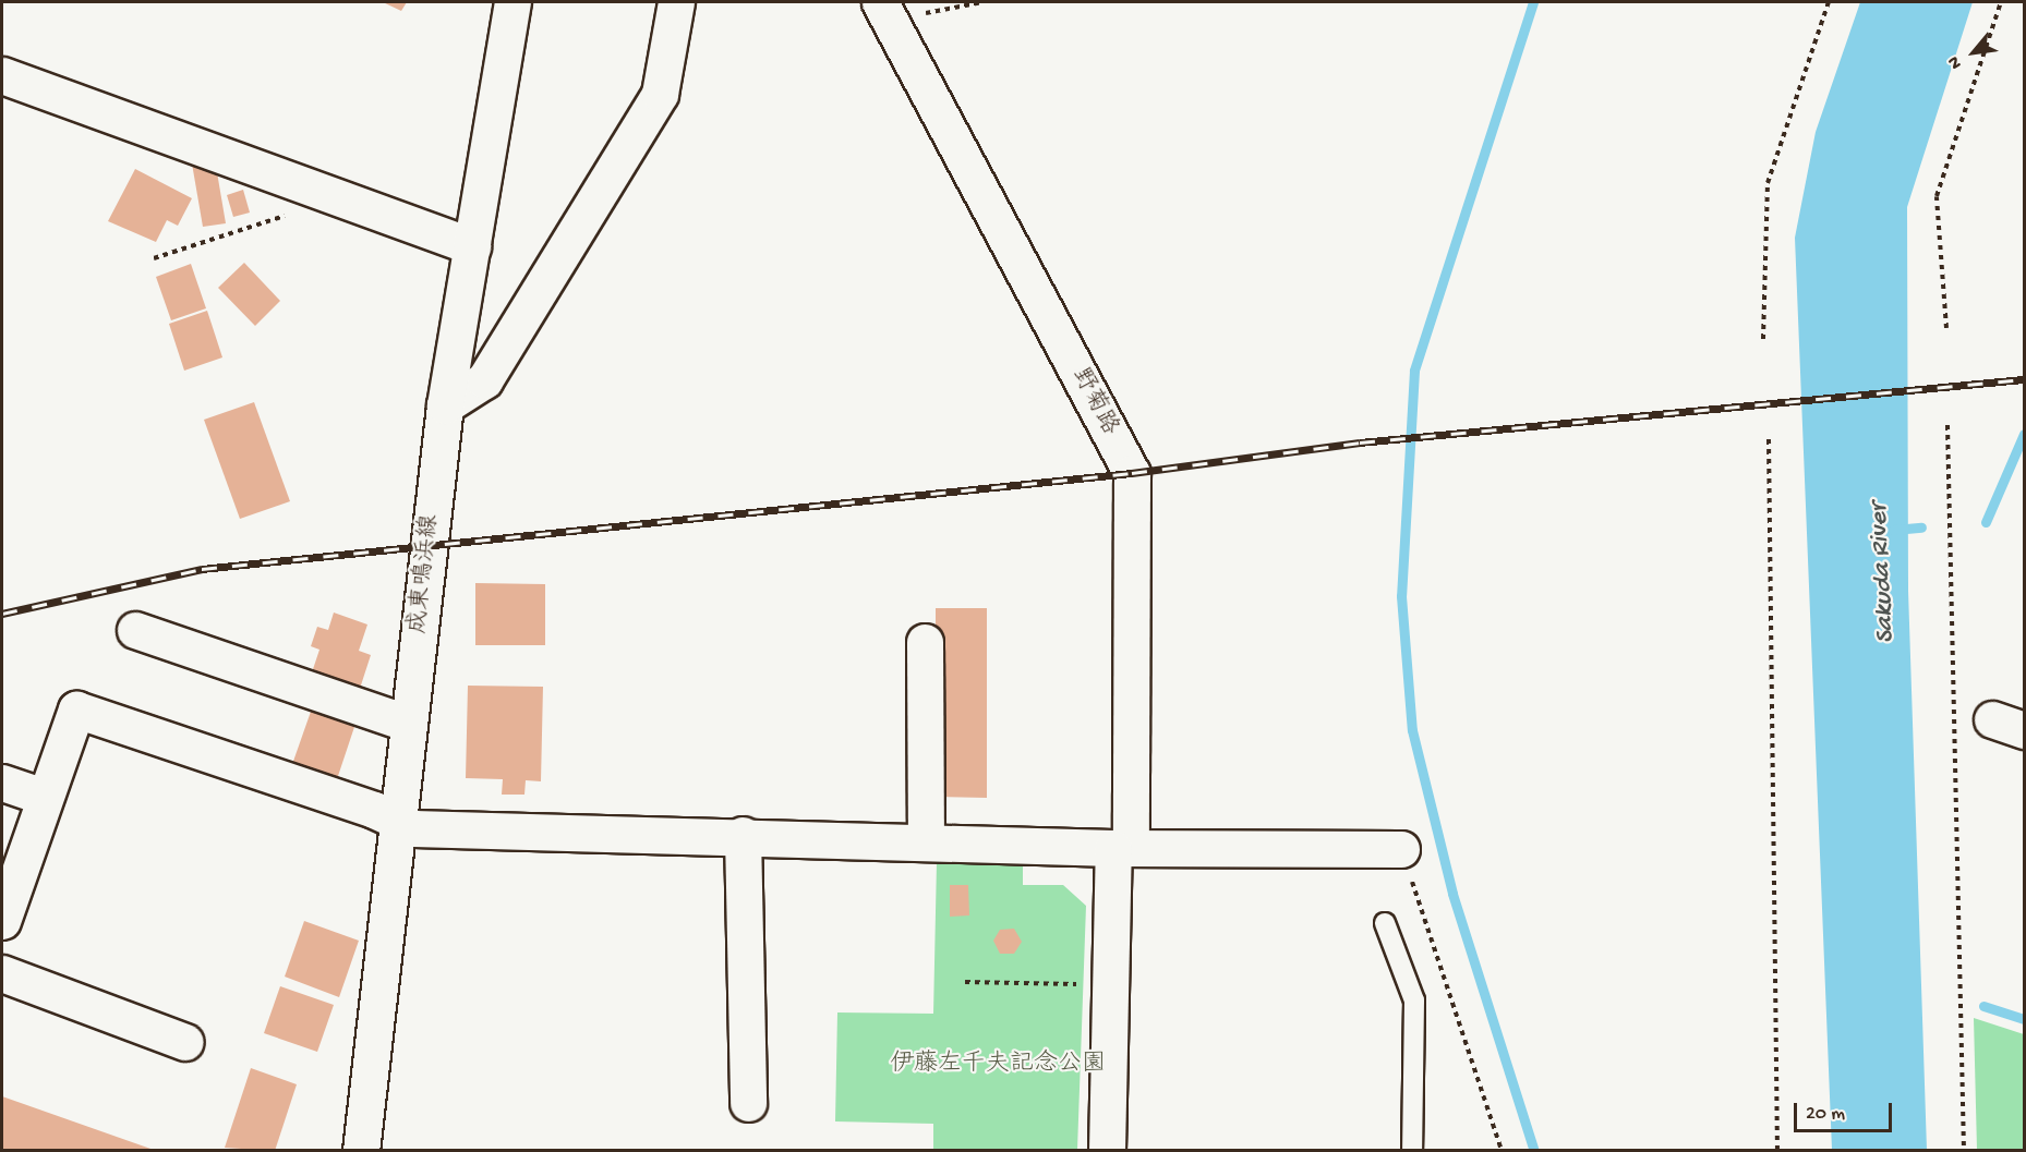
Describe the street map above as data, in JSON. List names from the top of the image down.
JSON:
{
  "streets": {
    "street": ["野菊路", "成東鳴浜線"]
  },
  "water": ["Sakuda River"],
  "parks": ["伊藤左千夫記念公園"],
  "scale_bar": "20 m",
  "north": "bottom left"
}
